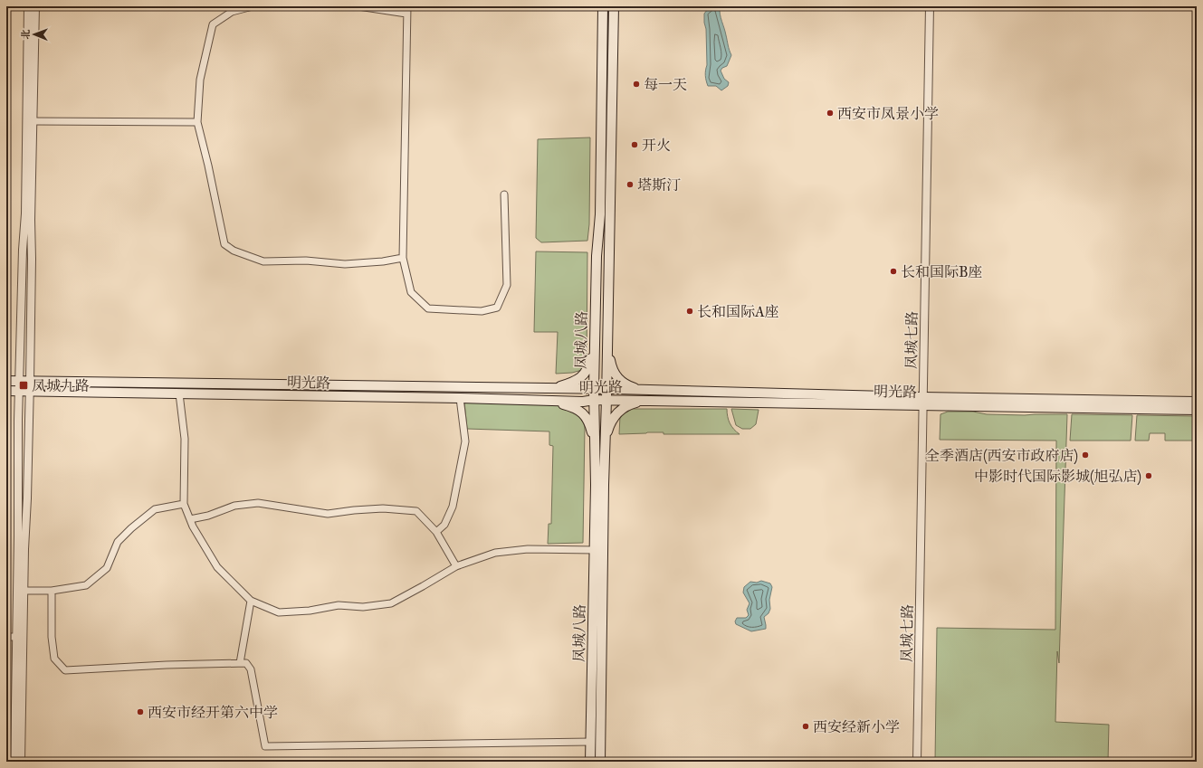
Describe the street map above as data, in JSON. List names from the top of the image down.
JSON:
{
  "streets": {
    "main road": ["凤城八路", "明光路"],
    "street": ["凤城七路"]
  },
  "crossings": [
    ["凤城八路", "明光路"],
    ["凤城七路", "明光路"]
  ],
  "places": {
    "other": [
      "每一天",
      "西安市凤景小学",
      "开火",
      "塔斯汀",
      "长和国际B座",
      "长和国际A座",
      "全季酒店(西安市政府店)",
      "中影时代国际影城(旭弘店)",
      "西安市经开第六中学",
      "西安经新小学"
    ],
    "transit": ["凤城九路"]
  },
  "north": "left"
}
